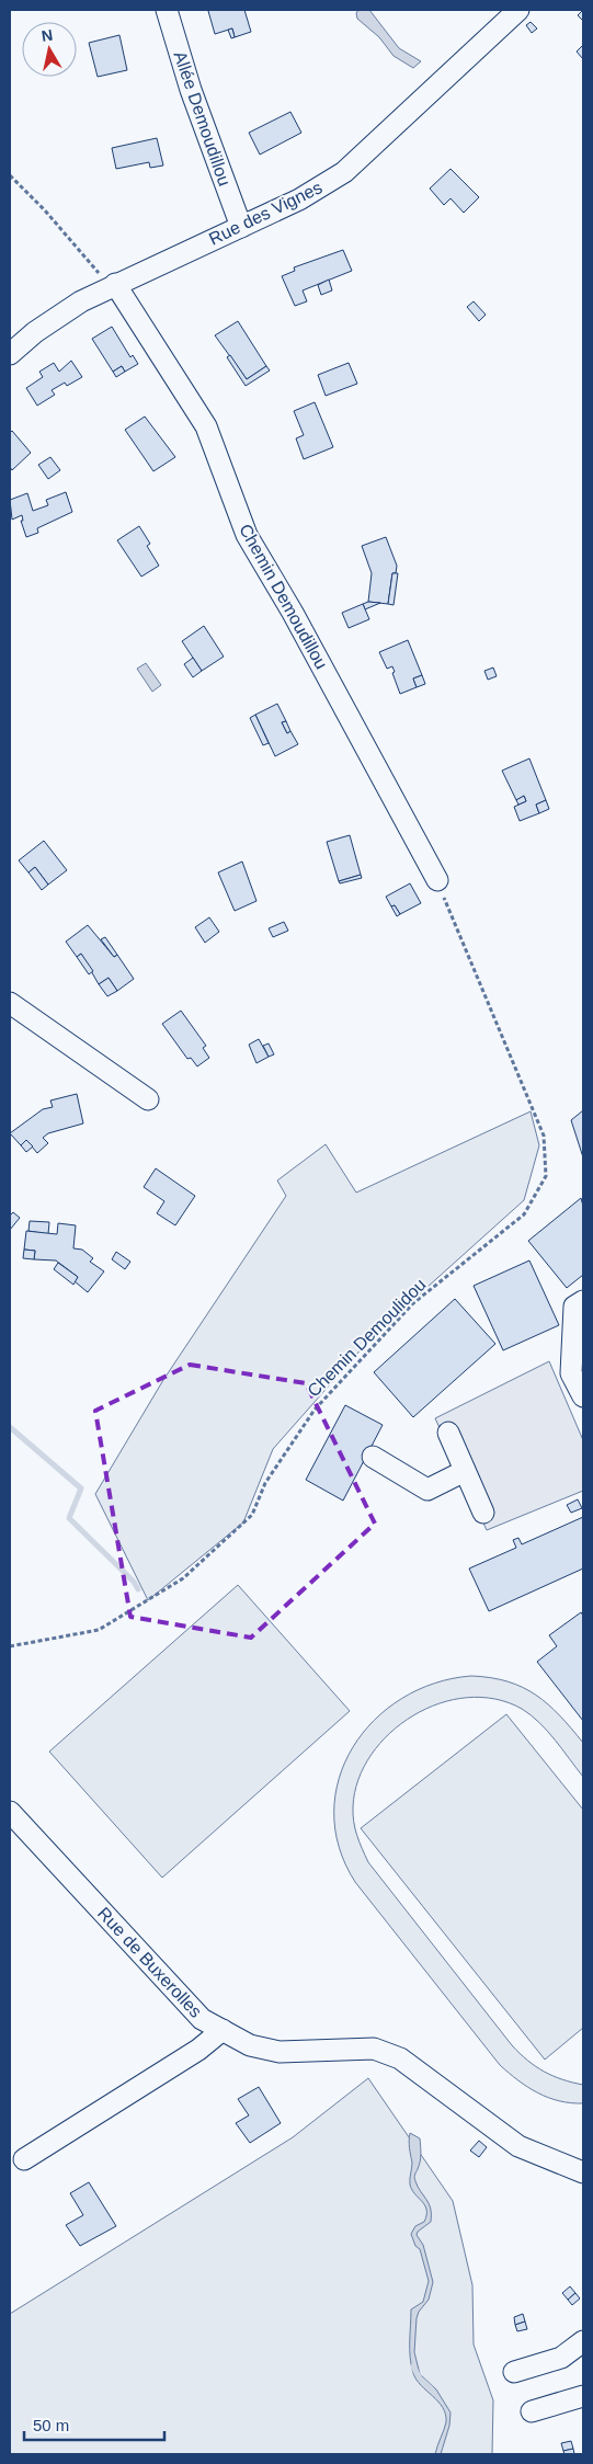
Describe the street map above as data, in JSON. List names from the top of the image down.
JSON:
{
  "streets": {
    "street": [
      "Allée Demoudillou",
      "Rue des Vignes",
      "Chemin Demoudillou",
      "Rue de Buxerolles"
    ],
    "path": ["Chemin Demoulidou"]
  },
  "crossings": [
    ["Allée Demoudillou", "Rue des Vignes"],
    ["Rue des Vignes", "Chemin Demoudillou"],
    ["Chemin Demoudillou", "Chemin Demoulidou"]
  ],
  "scale_bar": "50 m",
  "north": "top"
}
